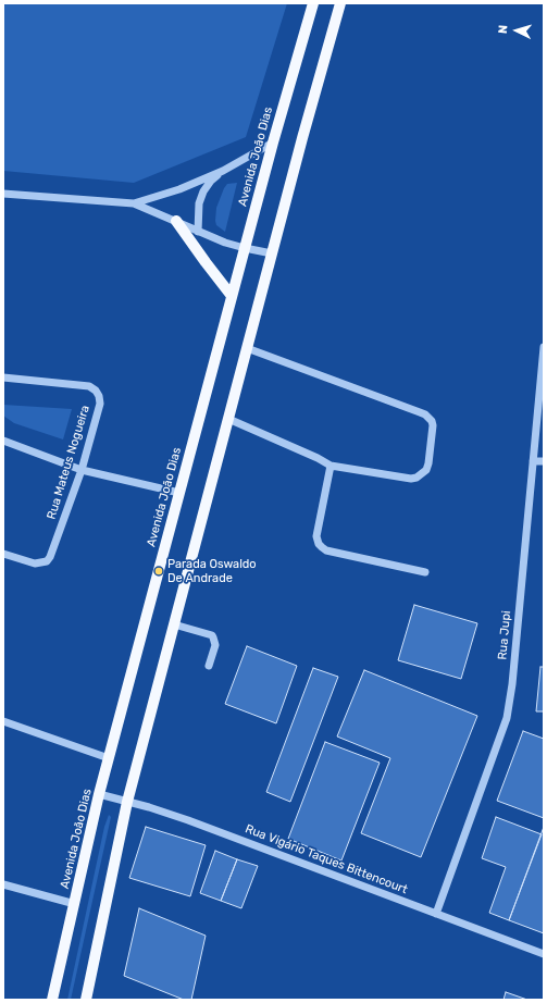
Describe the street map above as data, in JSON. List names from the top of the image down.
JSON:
{
  "streets": {
    "main road": ["Avenida João Dias"],
    "street": ["Rua Mateus Nogueira", "Rua Jupi", "Rua Vigário Taques Bittencourt"]
  },
  "crossings": [
    ["Avenida João Dias", "Rua Vigário Taques Bittencourt"],
    ["Rua Jupi", "Rua Vigário Taques Bittencourt"]
  ],
  "places": ["Parada Oswaldo De Andrade"],
  "north": "left"
}
